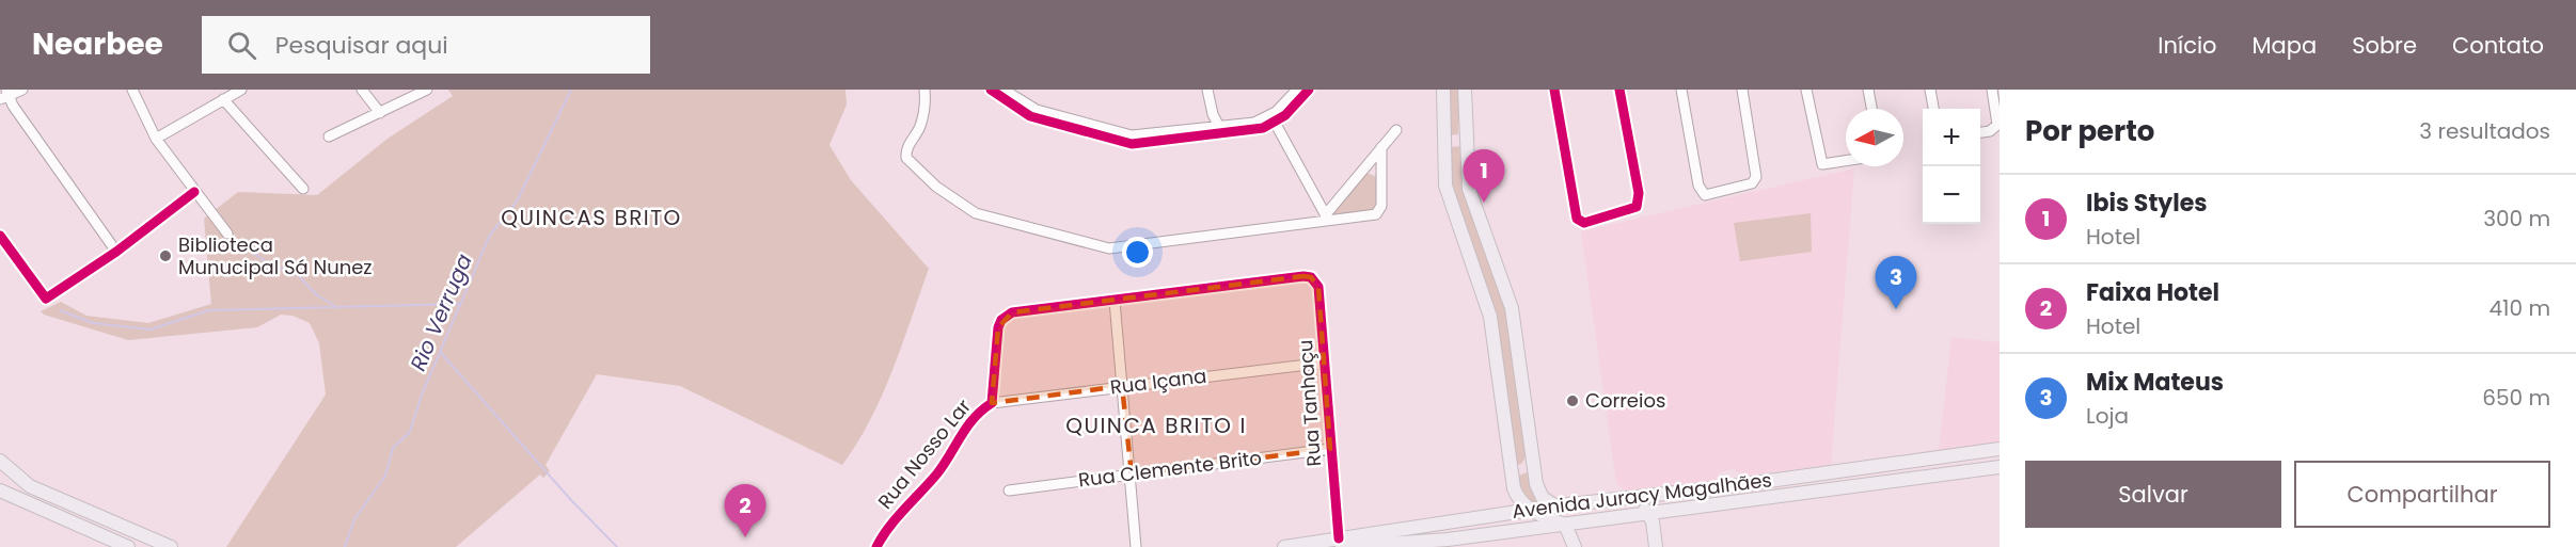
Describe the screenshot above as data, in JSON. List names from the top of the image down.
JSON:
{
  "streets": {
    "main road": ["Avenida Juracy Magalhães"],
    "street": [
      "Rua Içana",
      "Rua Tanhaçu",
      "Rua Nosso Lar",
      "Rua Clemente Brito"
    ]
  },
  "crossings": [
    ["Rua Içana", "Rua Tanhaçu"],
    ["Rua Içana", "Rua Nosso Lar"],
    ["Rua Tanhaçu", "Rua Nosso Lar"],
    ["Rua Tanhaçu", "Rua Clemente Brito"],
    ["Rua Tanhaçu", "Avenida Juracy Magalhães"]
  ],
  "districts": ["QUINCAS BRITO", "QUINCA BRITO I"],
  "water": ["Rio Verruga"],
  "places": ["Biblioteca Munucipal Sá Nunez", "Correios"],
  "north": "left",
  "page": {
    "header": "Nearbee",
    "search": "Pesquisar aqui",
    "nav": [
      "Início",
      "Mapa",
      "Sobre",
      "Contato"
    ],
    "heading": ["Por perto", "3 resultados"],
    "map_buttons": ["+", "−"],
    "pins": ["1", "3", "2"],
    "list": [
      {
        "mark": "1",
        "name": "Ibis Styles",
        "note": "Hotel",
        "value": "300 m"
      },
      {
        "mark": "2",
        "name": "Faixa Hotel",
        "note": "Hotel",
        "value": "410 m"
      },
      {
        "mark": "3",
        "name": "Mix Mateus",
        "note": "Loja",
        "value": "650 m"
      }
    ],
    "buttons": ["Salvar", "Compartilhar"]
  }
}
